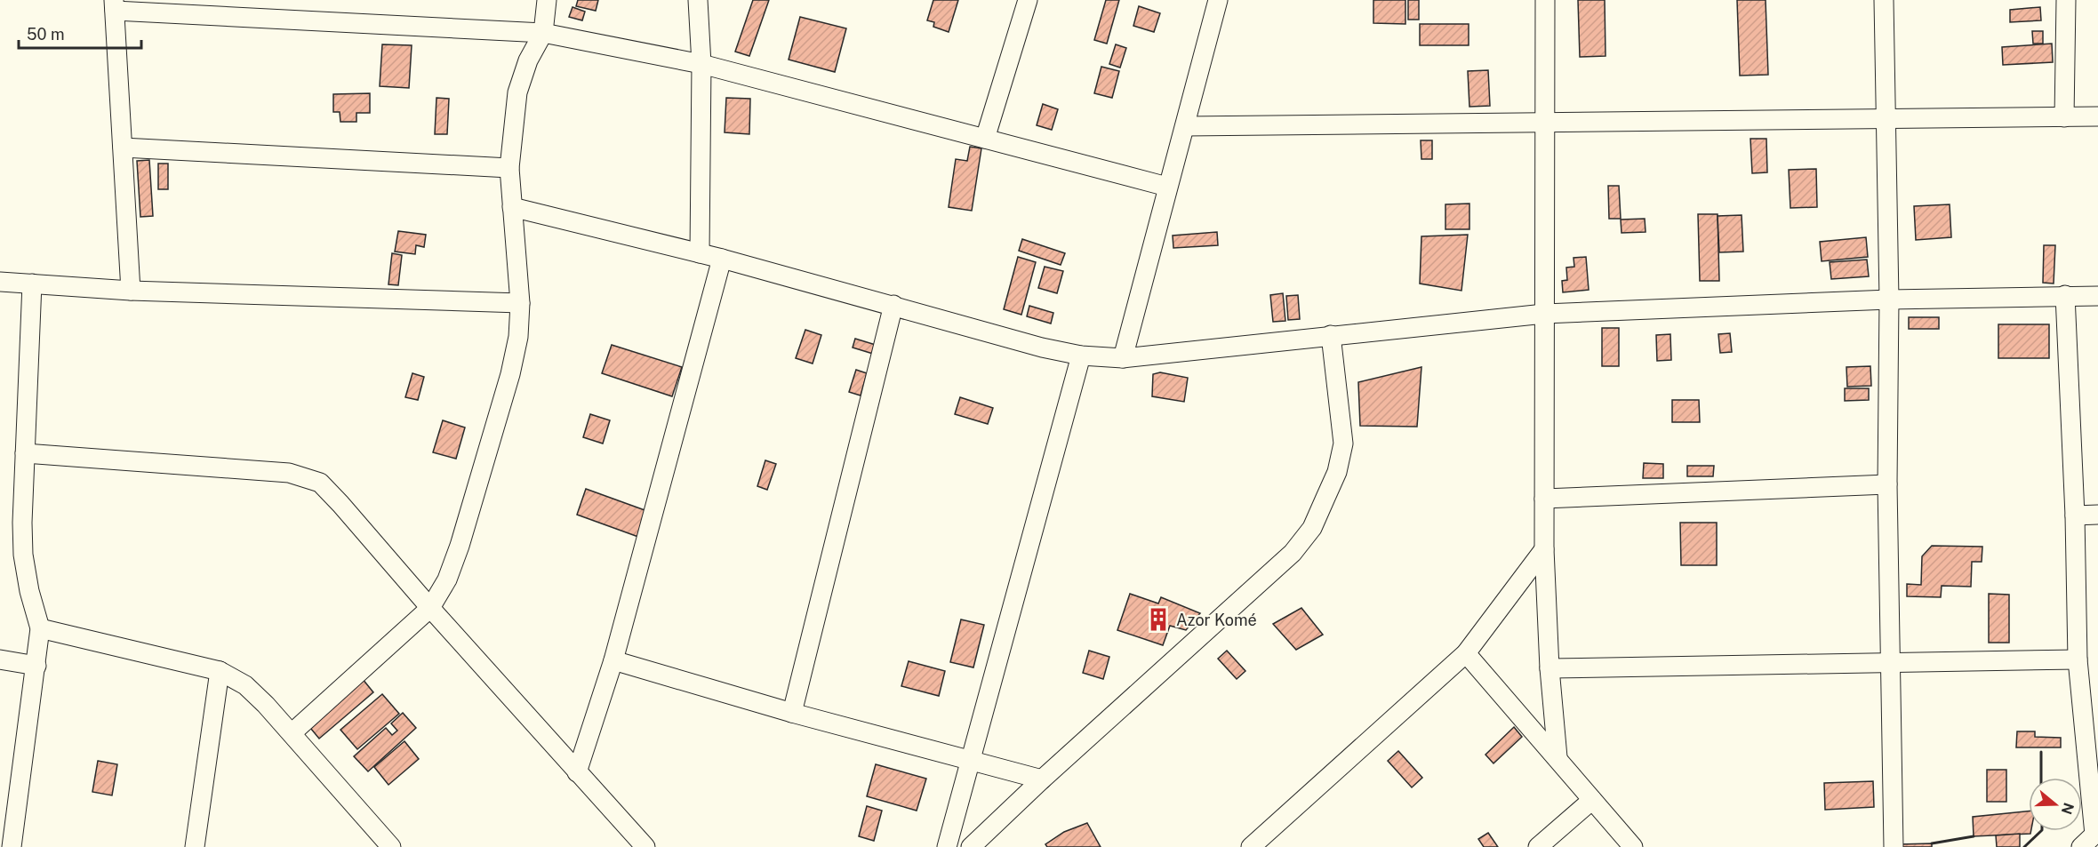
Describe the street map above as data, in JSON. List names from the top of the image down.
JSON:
{
  "places": {
    "building": ["Azor Komé"]
  },
  "scale_bar": "50 m",
  "north": "right"
}
